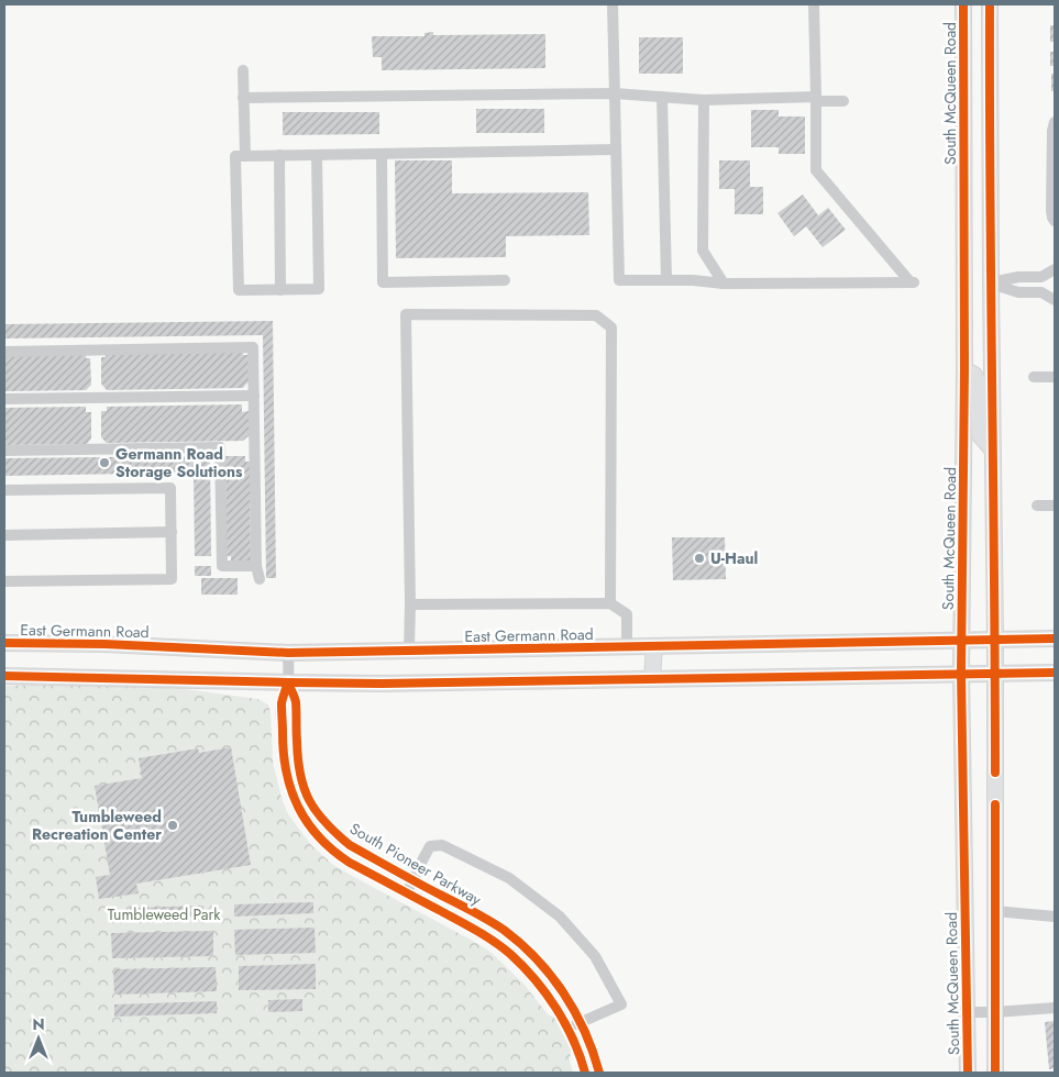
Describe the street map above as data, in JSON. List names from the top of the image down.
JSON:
{
  "streets": {
    "main road": ["South McQueen Road", "East Germann Road"],
    "street": ["South Pioneer Parkway"]
  },
  "crossings": [
    ["South McQueen Road", "East Germann Road"],
    ["East Germann Road", "South Pioneer Parkway"]
  ],
  "parks": ["Tumbleweed Park"],
  "places": ["Germann Road Storage Solutions", "U-Haul", "Tumbleweed Recreation Center"],
  "north": "top"
}
